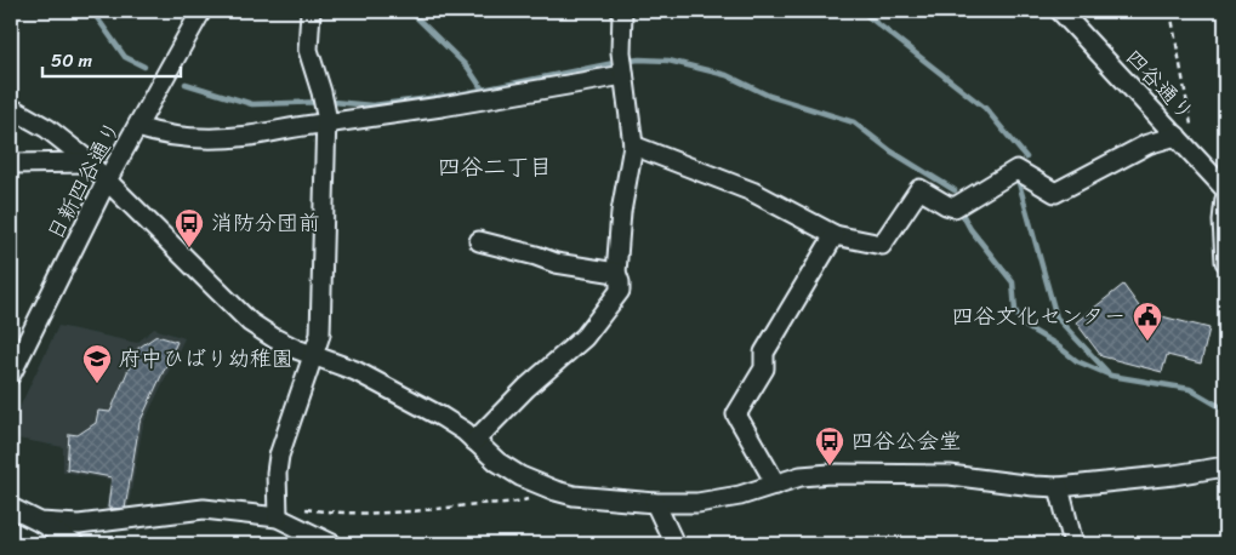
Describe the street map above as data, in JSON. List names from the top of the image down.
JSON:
{
  "streets": {
    "street": ["四谷通り", "日新四谷通り"]
  },
  "districts": ["四谷二丁目"],
  "places": {
    "bus stop": ["消防分団前", "四谷公会堂"],
    "public building": ["四谷文化センター"],
    "school or university": ["府中ひばり幼稚園"]
  },
  "scale_bar": "50 m"
}
